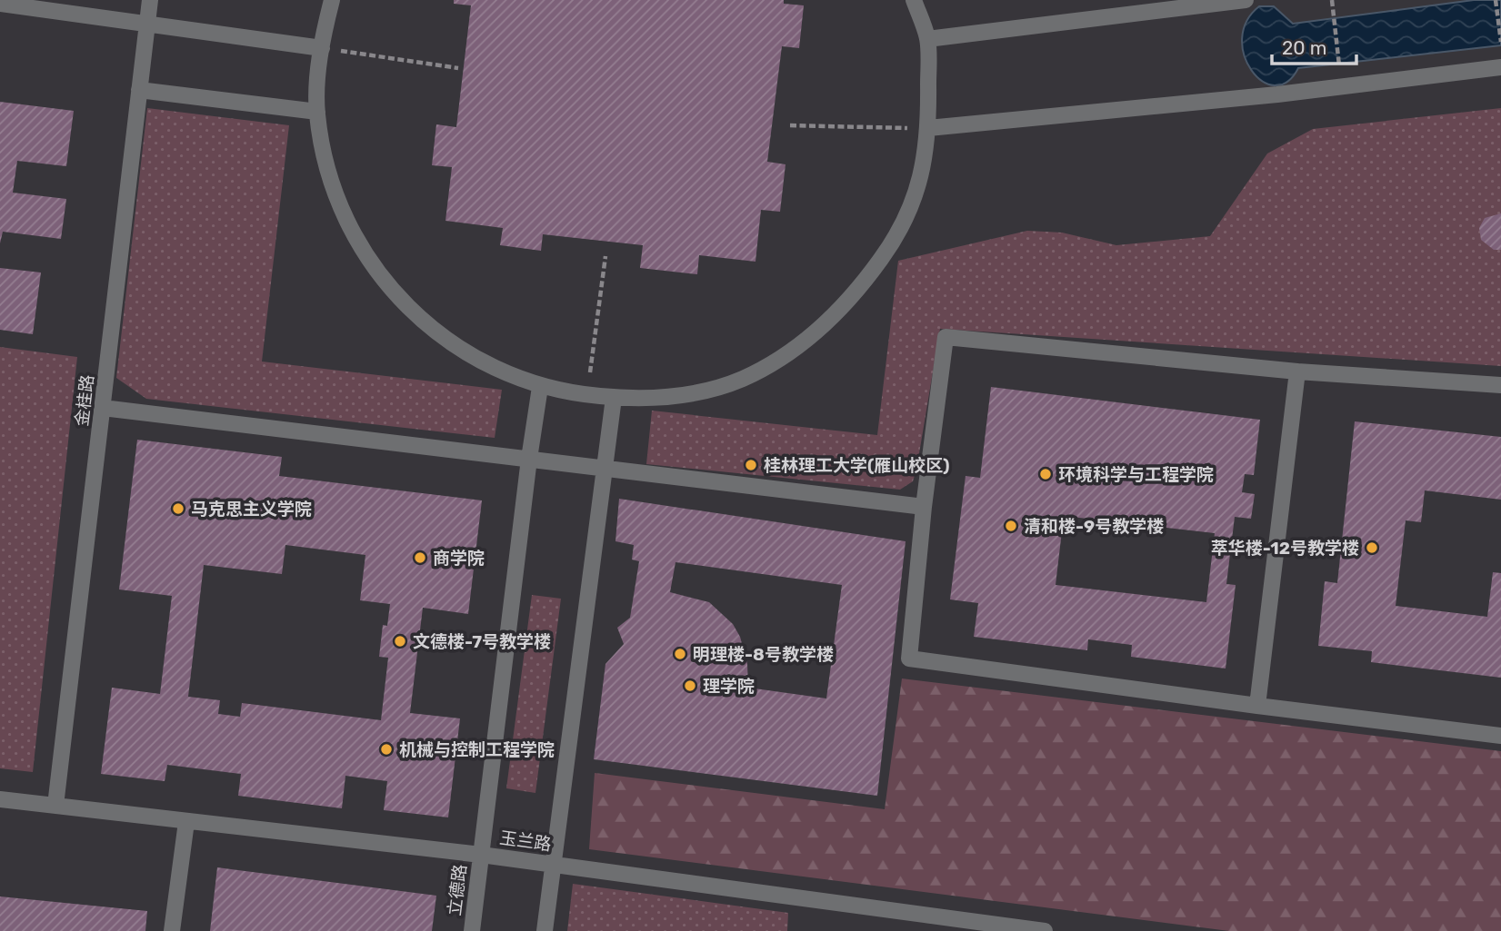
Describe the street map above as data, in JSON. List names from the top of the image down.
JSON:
{
  "streets": {
    "street": ["金桂路", "玉兰路", "立德路"]
  },
  "crossings": [
    ["金桂路", "玉兰路"],
    ["玉兰路", "立德路"]
  ],
  "places": [
    "桂林理工大学(雁山校区)",
    "环境科学与工程学院",
    "马克思主义学院",
    "清和楼-9号教学楼",
    "萃华楼-12号教学楼",
    "商学院",
    "文德楼-7号教学楼",
    "明理楼-8号教学楼",
    "理学院",
    "机械与控制工程学院"
  ],
  "scale_bar": "20 m"
}
